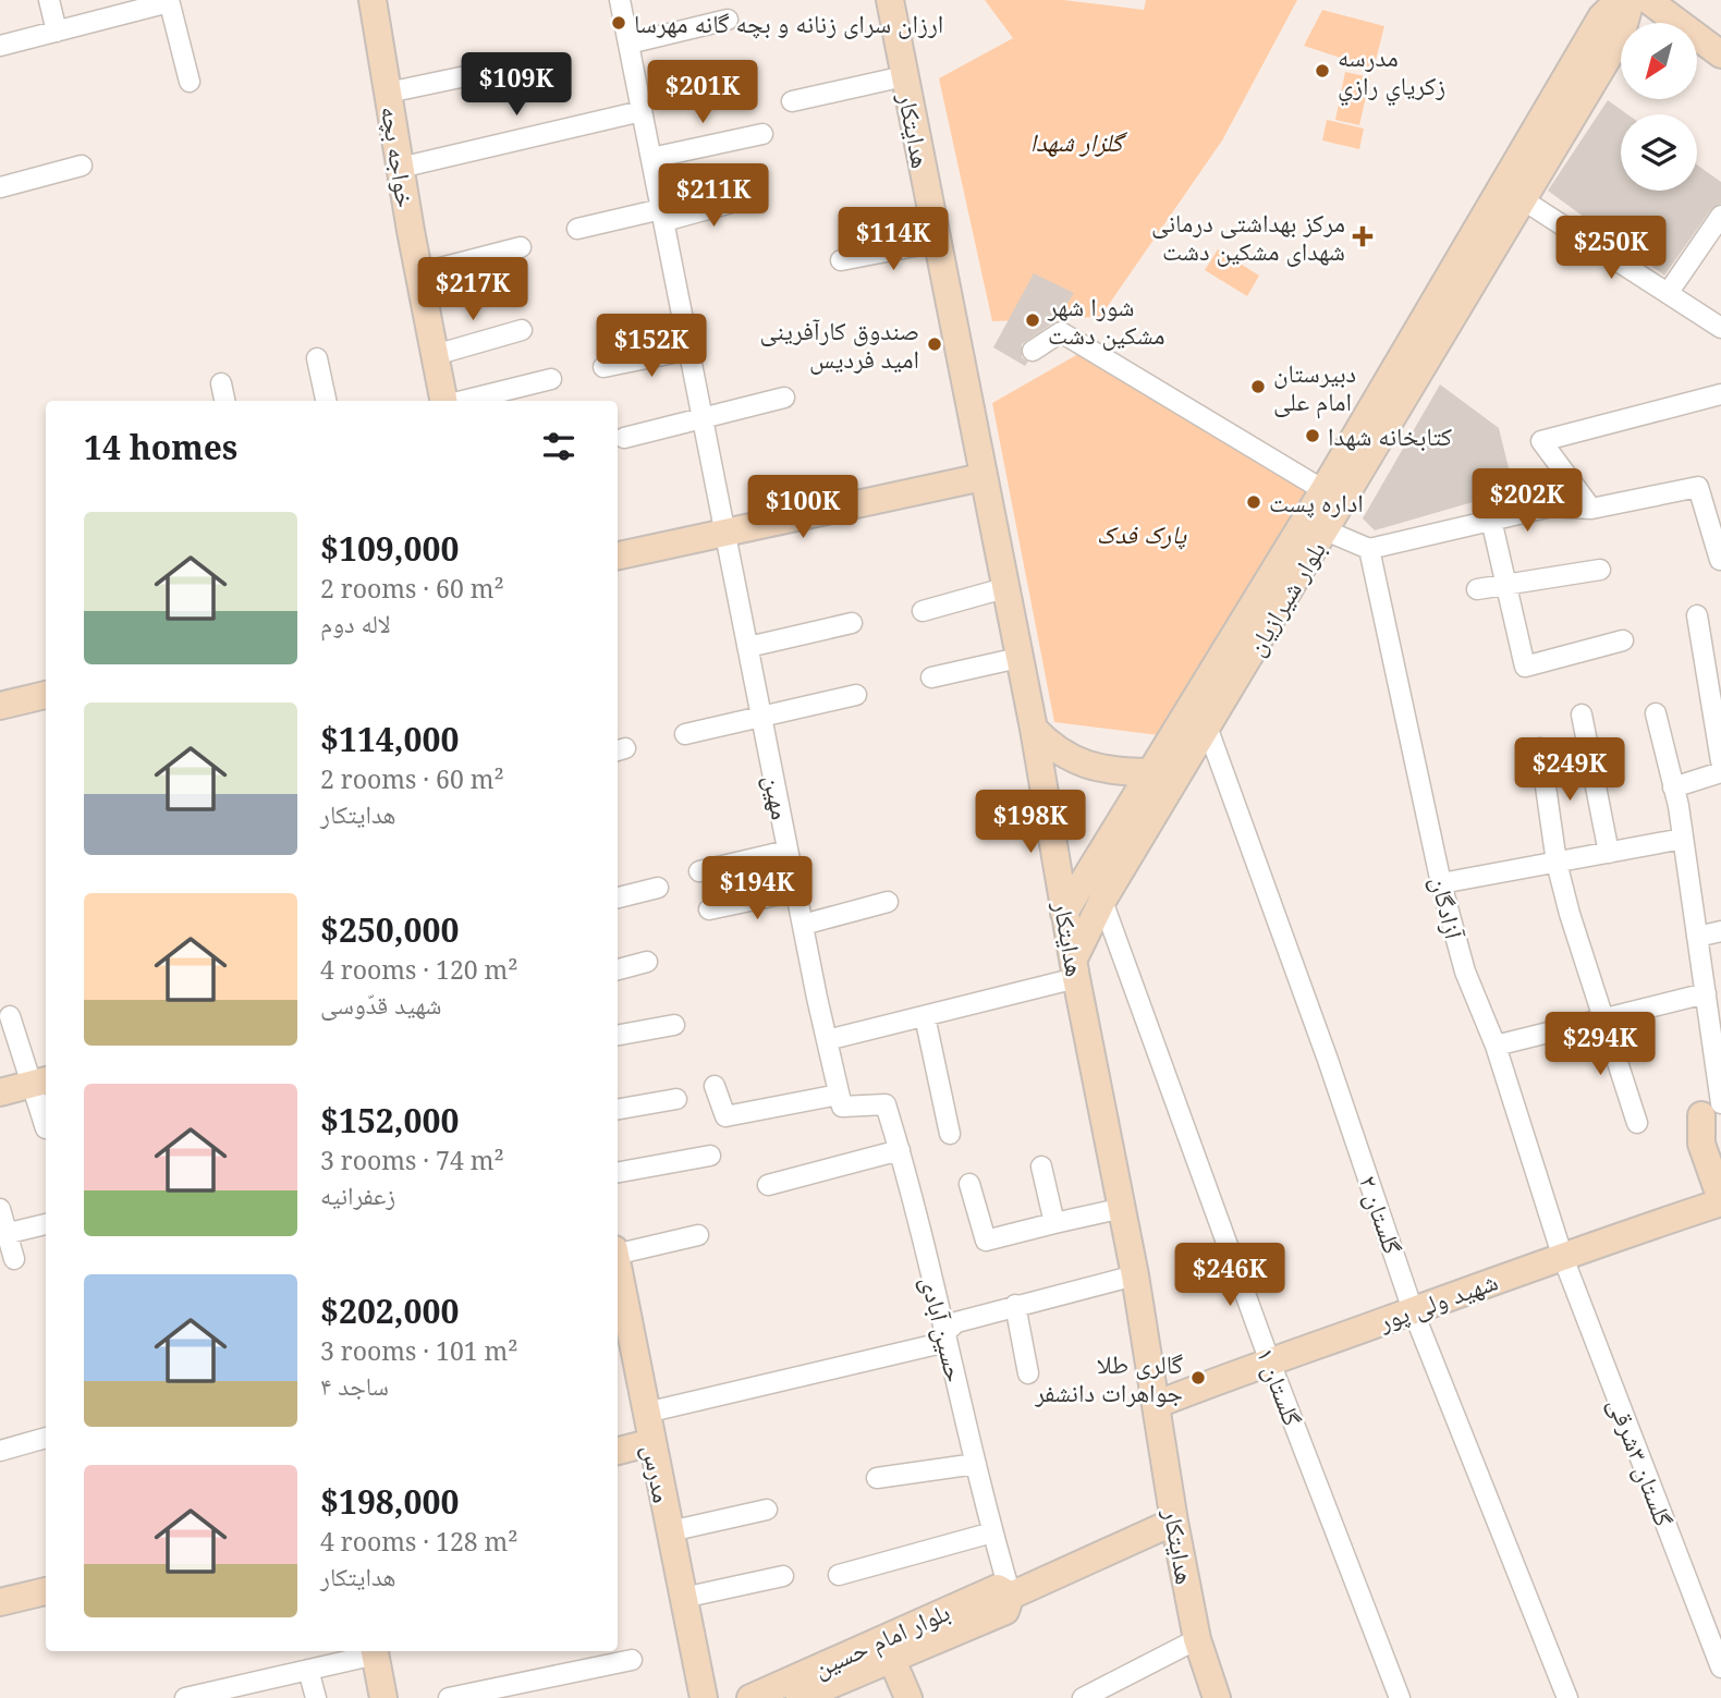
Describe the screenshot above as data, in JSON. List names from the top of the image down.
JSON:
{
  "streets": {
    "main road": [
      "هدایتکار",
      "خواجه بچه",
      "بلوار شیرازیان",
      "شهید ولی پور",
      "مدرس",
      "بلوار امام حسین"
    ],
    "street": [
      "مهین",
      "آزادگان",
      "گلستان ۲",
      "حسین آبادی",
      "گلستان ۱",
      "گلستان ۳شرقی"
    ]
  },
  "crossings": [
    ["هدایتکار", "بلوار شیرازیان"],
    ["هدایتکار", "شهید ولی پور"],
    ["هدایتکار", "بلوار امام حسین"],
    ["بلوار شیرازیان", "گلستان ۲"],
    ["بلوار شیرازیان", "گلستان ۱"],
    ["مهین", "حسین آبادی"],
    ["آزادگان", "شهید ولی پور"],
    ["آزادگان", "گلستان ۳شرقی"],
    ["گلستان ۲", "شهید ولی پور"],
    ["شهید ولی پور", "گلستان ۱"],
    ["شهید ولی پور", "گلستان ۳شرقی"],
    ["حسین آبادی", "بلوار امام حسین"]
  ],
  "parks": ["گلزار شهدا", "پارک فدک"],
  "places": {
    "other": [
      "ارزان سرای زنانه و بچه گانه مهرسا",
      "مدرسه زكرياي رازي",
      "شورا شهر مشکین دشت",
      "صندوق کارآفرینی امید فردیس",
      "دبیرستان امام علی",
      "کتابخانه شهدا",
      "اداره پست",
      "گالری طلا جواهرات دانشفر"
    ],
    "health": ["مرکز بهداشتی درمانی شهدای مشکین دشت"]
  },
  "north": "bottom left",
  "page": {
    "price": [
      "$109K",
      "$201K",
      "$211K",
      "$114K",
      "$250K",
      "$217K",
      "$152K",
      "$202K",
      "$100K",
      "$249K",
      "$198K",
      "$194K",
      "$294K",
      "$246K"
    ],
    "heading": "14 homes",
    "list": [
      {
        "name": "$109,000",
        "note": "2 rooms · 60 m² · لاله دوم"
      },
      {
        "name": "$114,000",
        "note": "2 rooms · 60 m² · هدایتکار"
      },
      {
        "name": "$250,000",
        "note": "4 rooms · 120 m² · شهید قدّوسی"
      },
      {
        "name": "$152,000",
        "note": "3 rooms · 74 m² · زعفرانیه"
      },
      {
        "name": "$202,000",
        "note": "3 rooms · 101 m² · ساجد ۴"
      },
      {
        "name": "$198,000",
        "note": "4 rooms · 128 m² · هدایتکار"
      }
    ]
  }
}
